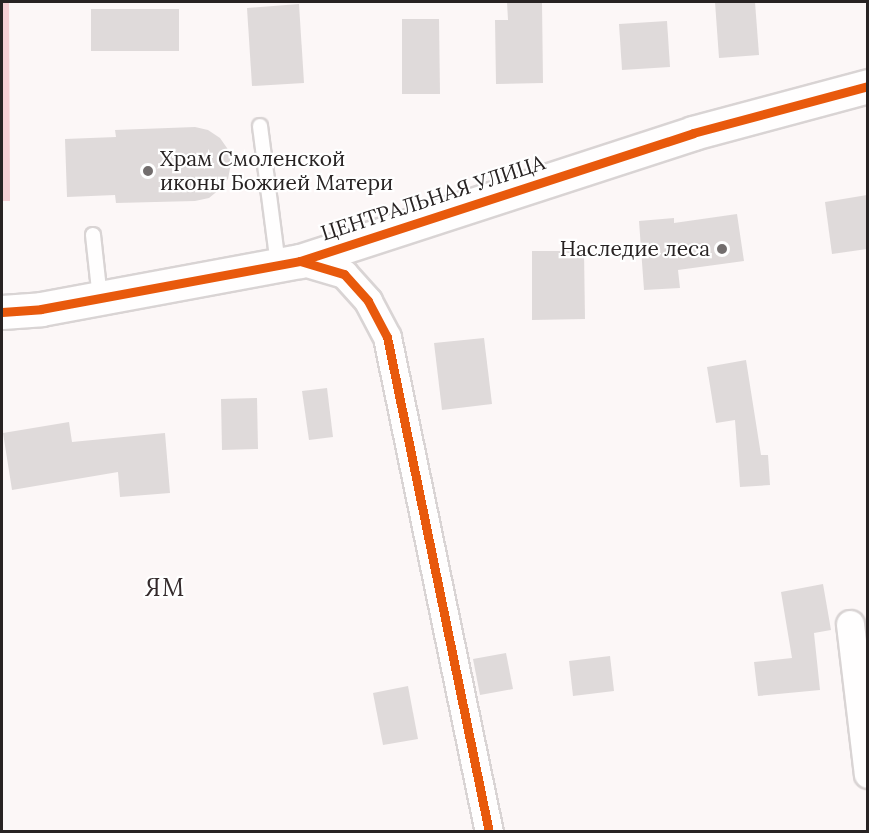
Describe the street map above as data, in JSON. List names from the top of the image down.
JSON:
{
  "streets": {
    "street": ["ЦЕНТРАЛЬНАЯ УЛИЦА"]
  },
  "districts": ["ЯМ"],
  "places": ["Храм Смоленской иконы Божией Матери", "Наследие леса"]
}
